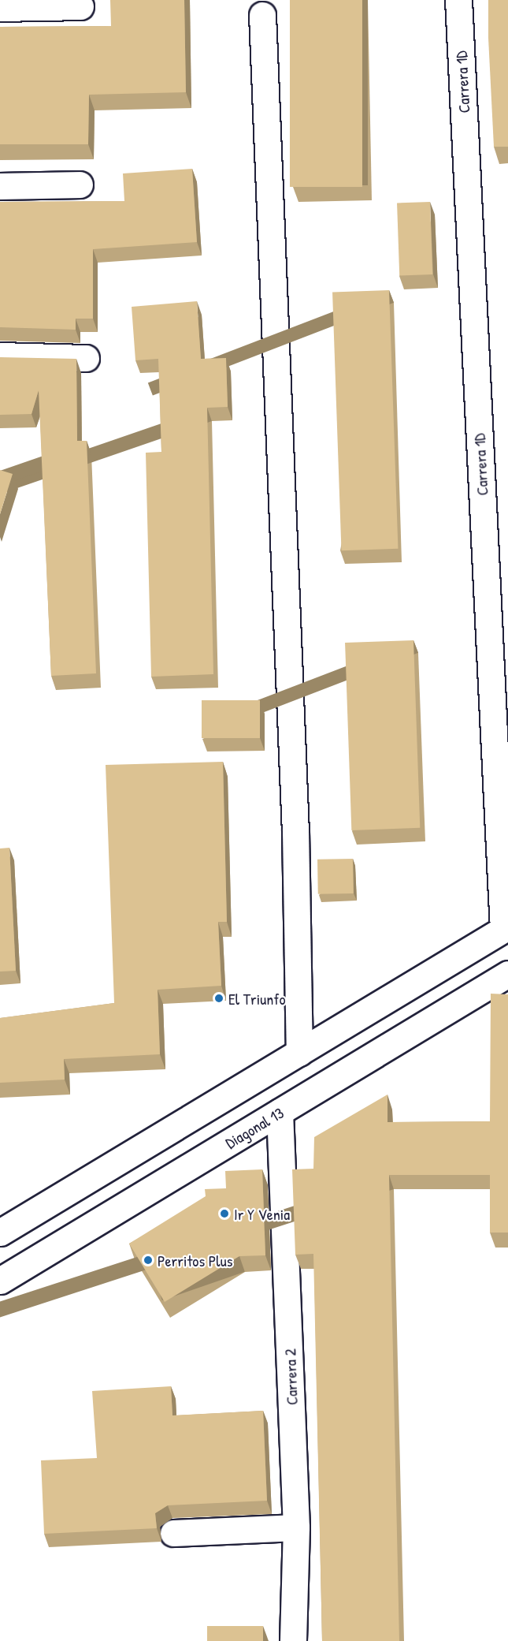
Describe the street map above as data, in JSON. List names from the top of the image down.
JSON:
{
  "streets": {
    "street": ["Carrera 1D", "Diagonal 13", "Carrera 2"]
  },
  "crossings": [
    ["Diagonal 13", "Carrera 2"]
  ],
  "places": ["El Triunfo", "Ir Y Venia", "Perritos Plus"]
}
